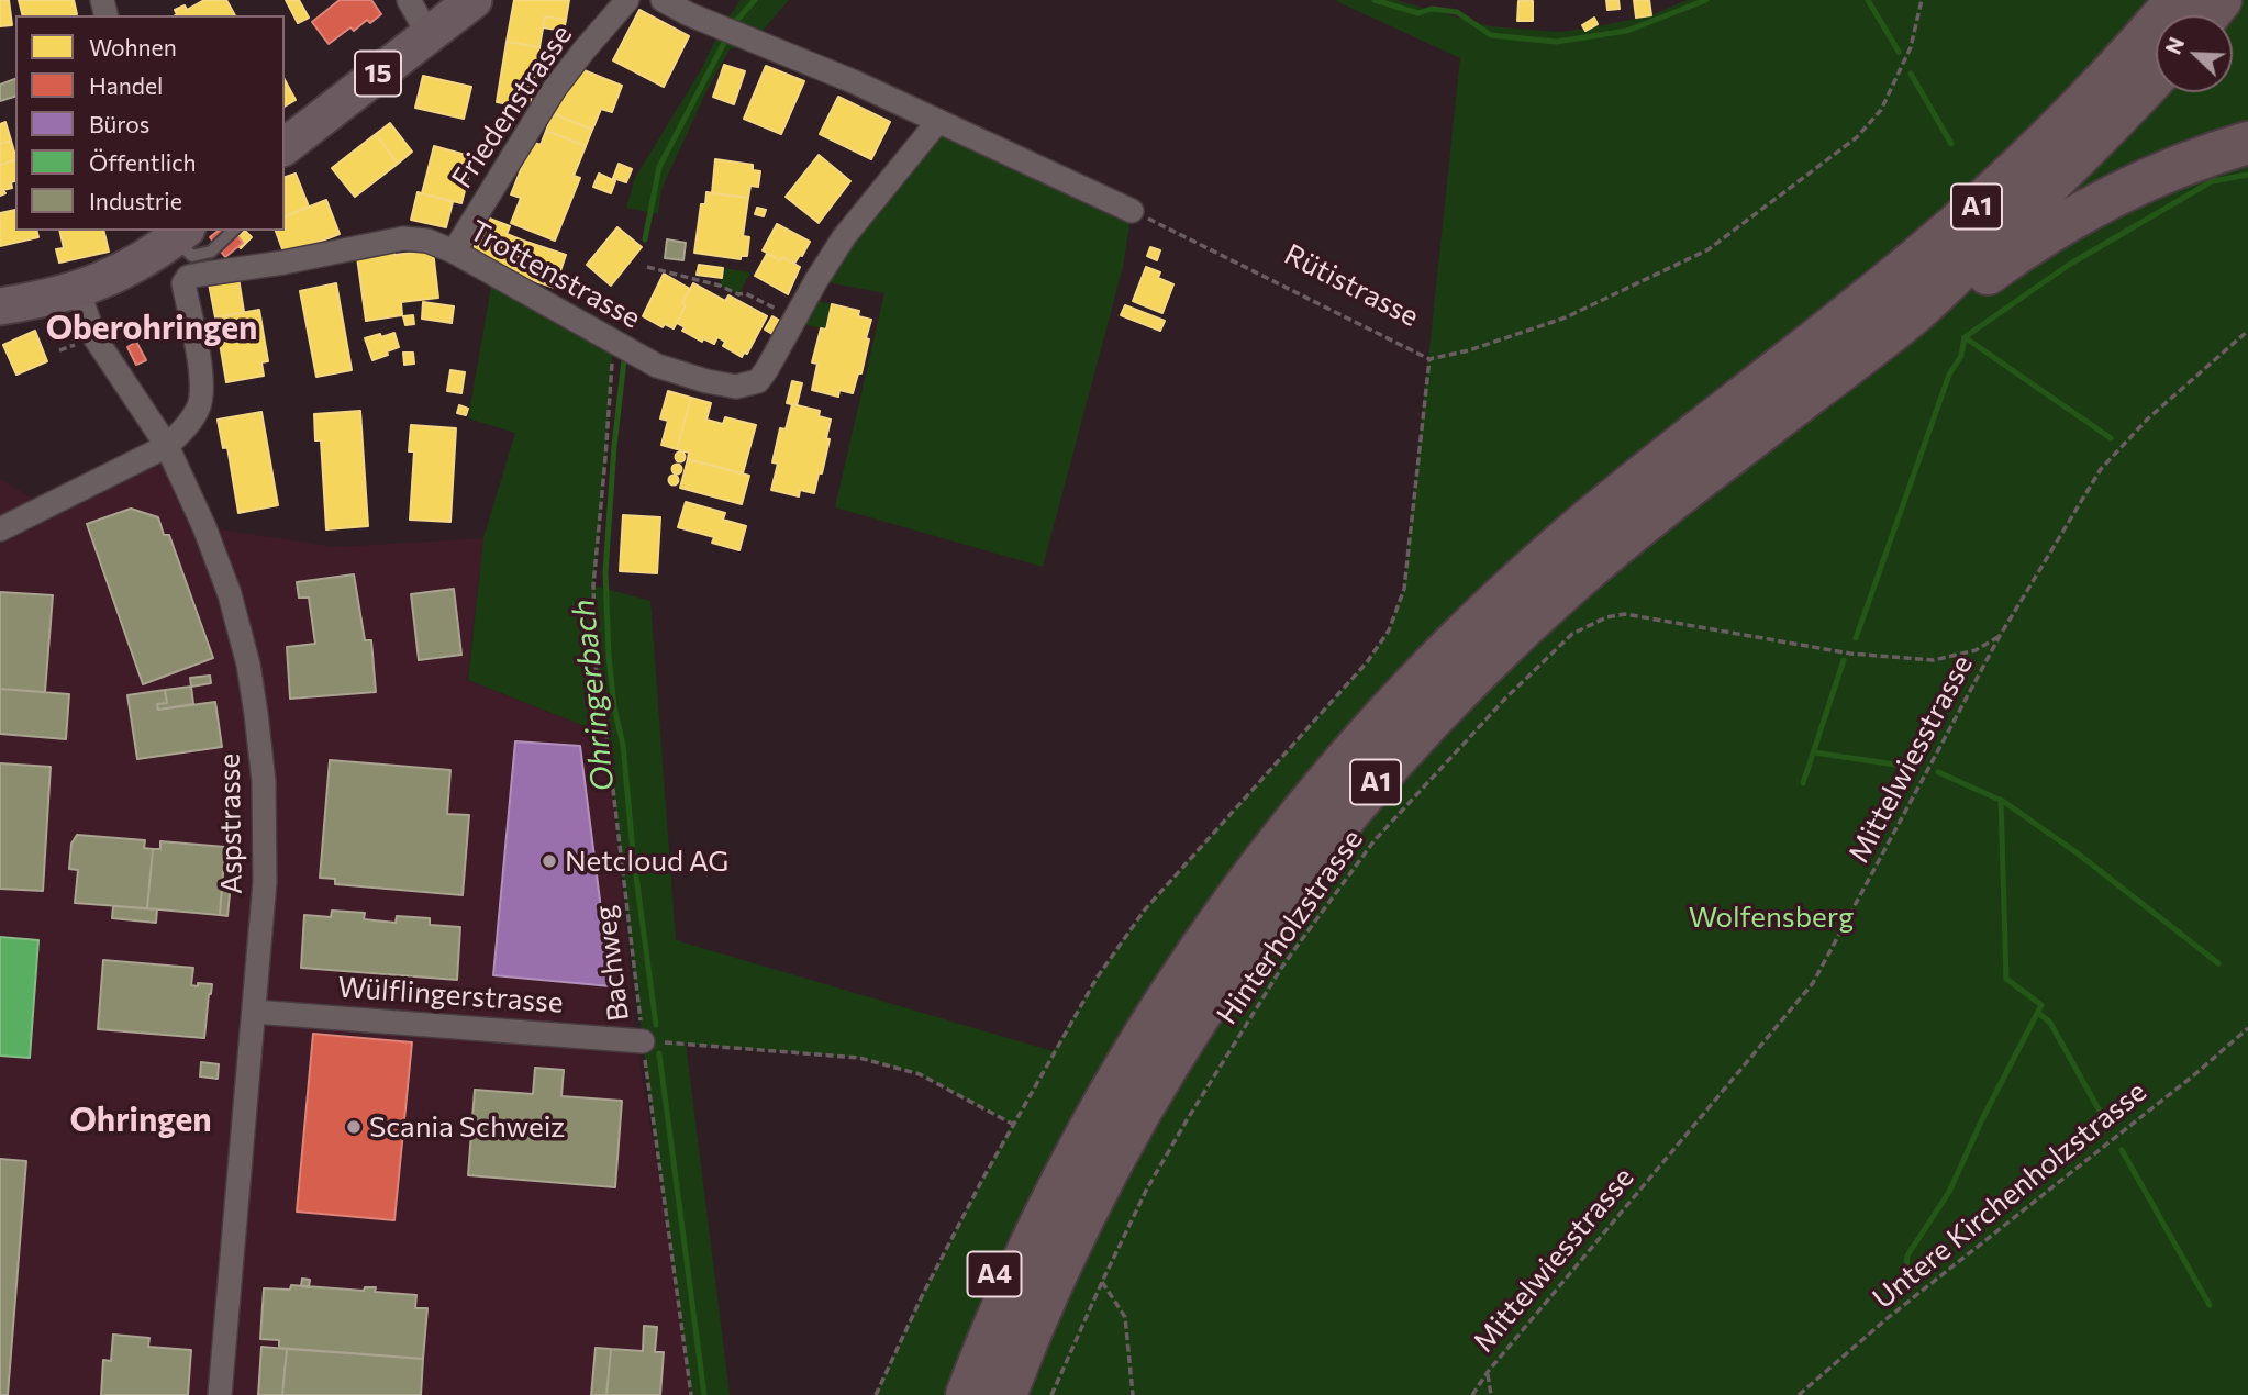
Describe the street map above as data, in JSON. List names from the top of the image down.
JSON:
{
  "streets": {
    "highway": ["A1", "A4"],
    "main road": ["15"],
    "street": [
      "Friedenstrasse",
      "Trottenstrasse",
      "Aspstrasse",
      "Wülflingerstrasse"
    ],
    "path": [
      "Rütistrasse",
      "Mittelwiesstrasse",
      "Hinterholzstrasse",
      "Bachweg",
      "Untere Kirchenholzstrasse"
    ]
  },
  "crossings": [
    ["Friedenstrasse", "Trottenstrasse"],
    ["A1", "A4"],
    ["Trottenstrasse", "Aspstrasse"],
    ["Trottenstrasse", "Bachweg"],
    ["Mittelwiesstrasse", "Hinterholzstrasse"],
    ["Aspstrasse", "Wülflingerstrasse"],
    ["Bachweg", "Wülflingerstrasse"]
  ],
  "districts": ["Oberohringen", "Ohringen"],
  "water": ["Ohringerbach"],
  "parks": ["Wolfensberg"],
  "places": ["Netcloud AG", "Scania Schweiz"],
  "legend": [
    "Wohnen",
    "Handel",
    "Büros",
    "Öffentlich",
    "Industrie"
  ],
  "north": "top left"
}
